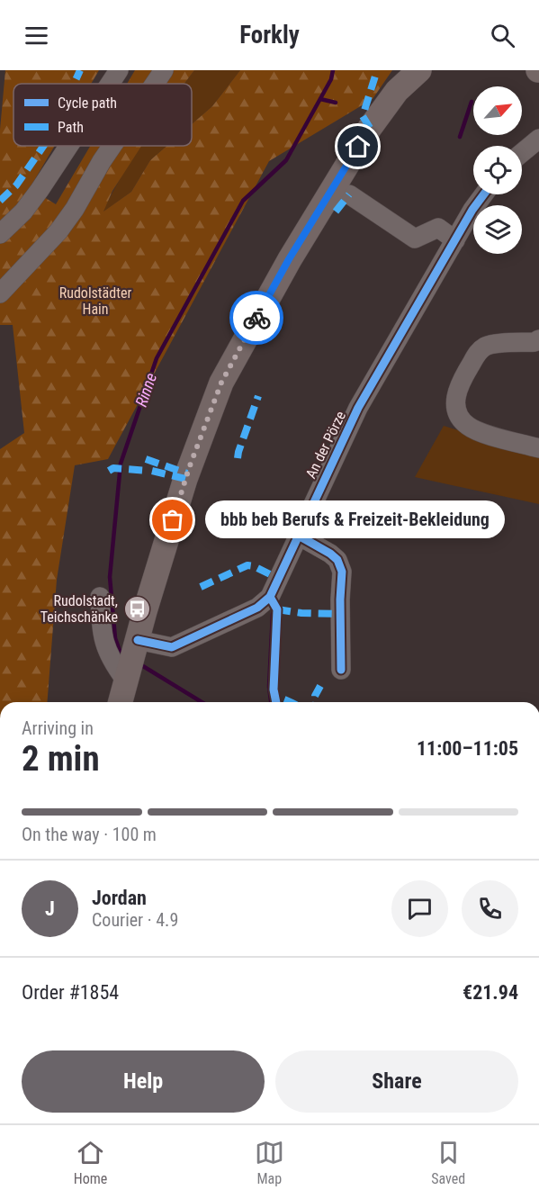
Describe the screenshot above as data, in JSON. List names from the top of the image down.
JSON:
{
  "streets": {
    "street": ["An der Pörze"]
  },
  "water": ["Rinne"],
  "parks": ["Rudolstädter Hain"],
  "places": {
    "other": ["bbb beb Berufs & Freizeit-Bekleidung"],
    "bus stop": ["Rudolstadt, Teichschänke"]
  },
  "legend": ["Cycle path", "Path"],
  "north": "top right",
  "page": {
    "header": "Forkly",
    "bubble": "bbb beb Berufs & Freizeit-Bekleidung",
    "heading": ["2 min", "Arriving in", "11:00–11:05"],
    "panel": [
      "Jordan",
      "Courier · 4.9",
      "Order #1854",
      "€21.94"
    ],
    "bar": "On the way · 100 m",
    "round": "J",
    "buttons": ["Help", "Share"],
    "tabs": ["Home", "Map", "Saved"]
  }
}
